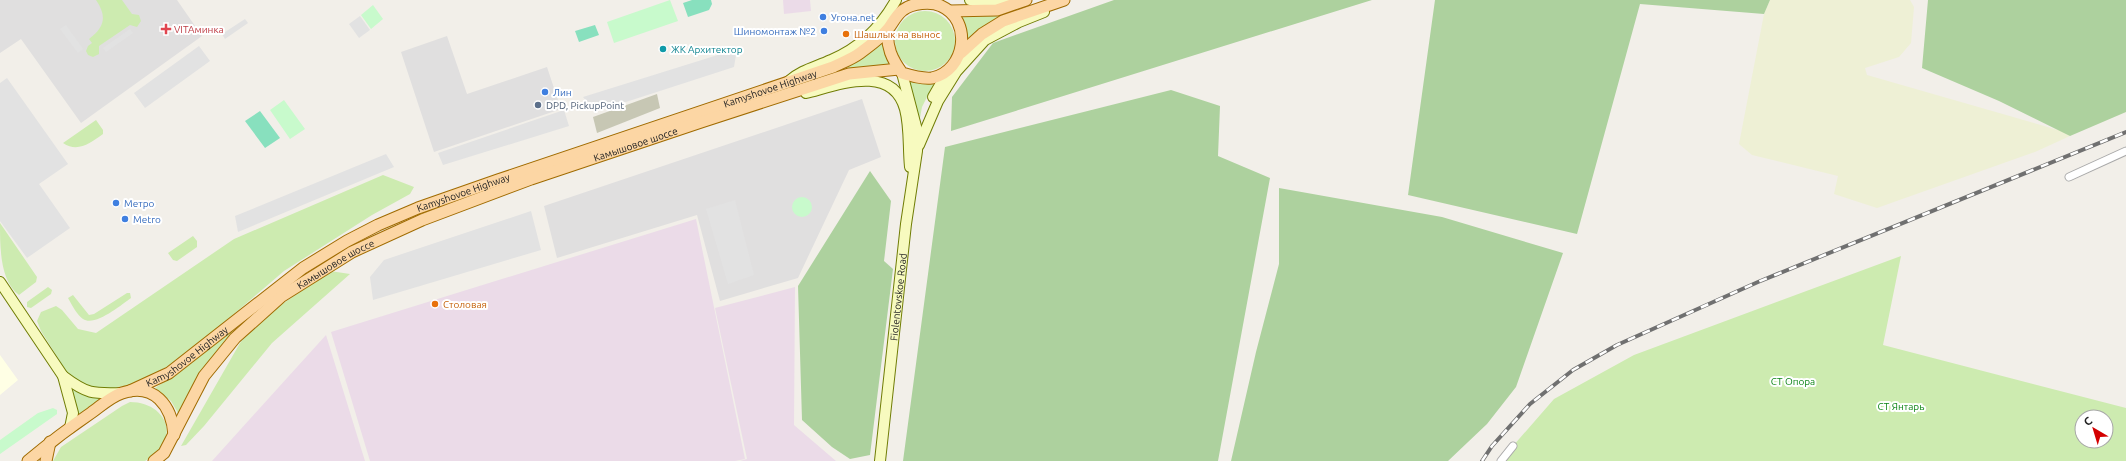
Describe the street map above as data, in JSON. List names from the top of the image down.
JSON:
{
  "streets": {
    "main road": ["Kamyshovoe Highway", "Камышовое шоссе", "Fiolentovskoe Road"]
  },
  "crossings": [
    ["Kamyshovoe Highway", "Камышовое шоссе"],
    ["Камышовое шоссе", "Fiolentovskoe Road"]
  ],
  "parks": ["СТ Опора", "СТ Янтарь"],
  "places": {
    "other": [
      "Угона.net",
      "Шиномонтаж №2",
      "Шашлык на вынос",
      "ЖК Архитектор",
      "Лин",
      "DPD, PickupPoint",
      "Метро",
      "Metro",
      "Столовая"
    ],
    "health": ["VITAминка"]
  },
  "north": "top left"
}
